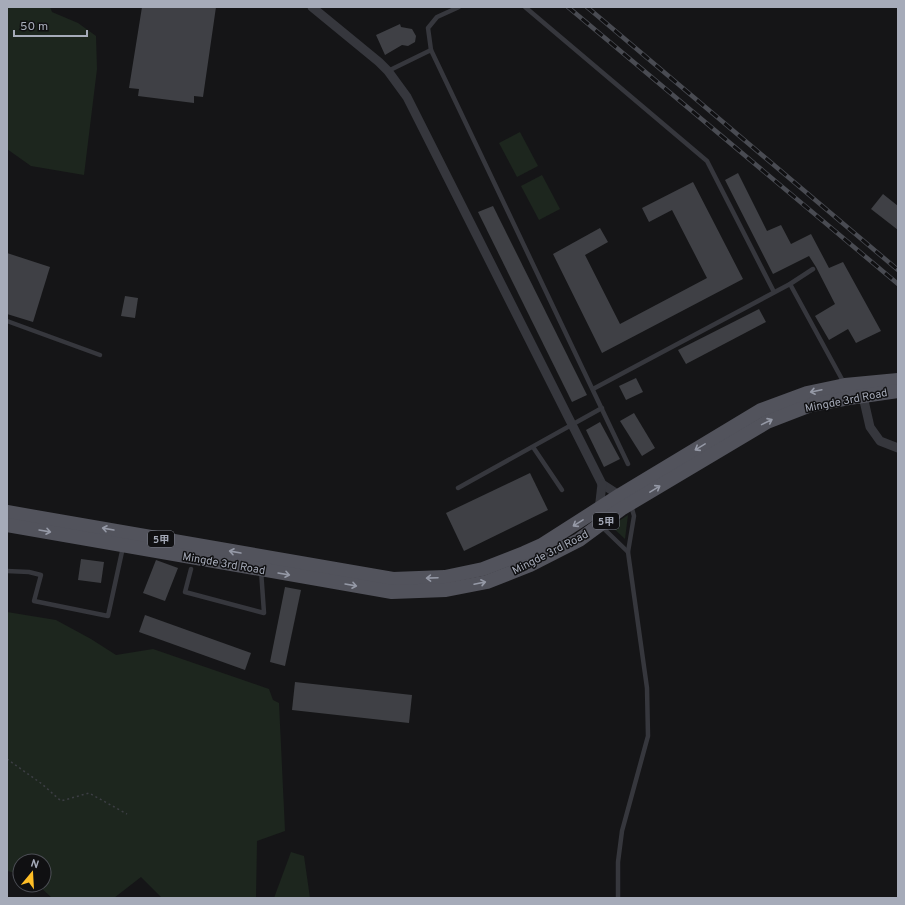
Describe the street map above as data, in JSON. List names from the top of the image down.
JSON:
{
  "streets": {
    "main road": ["Mingde 3rd Road", "5甲"]
  },
  "scale_bar": "50 m",
  "north": "top"
}
